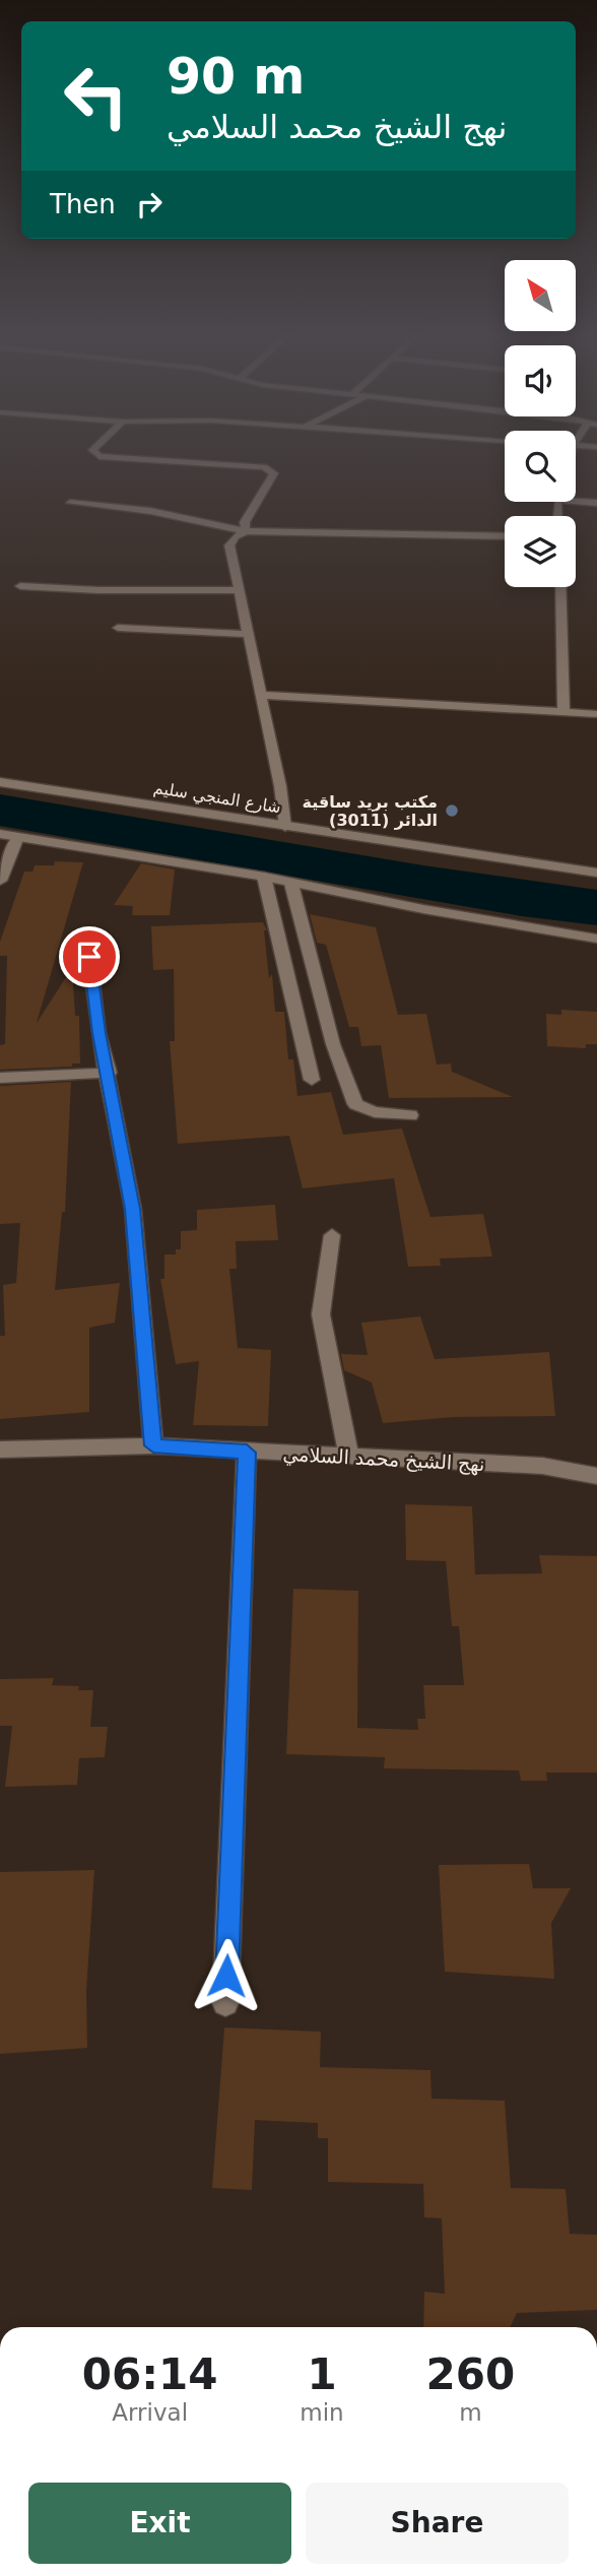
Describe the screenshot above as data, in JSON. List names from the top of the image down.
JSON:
{
  "streets": {
    "street": ["شارع المنجي سليم", "نهج الشيخ محمد السلامي"]
  },
  "places": ["مكتب بريد ساقية الدائر (3011)"],
  "north": "top left",
  "page": {
    "turn": ["90 m", "نهج الشيخ محمد السلامي"],
    "then": "Then",
    "eta": [
      "06:14",
      "Arrival",
      "1",
      "min",
      "260",
      "m"
    ],
    "buttons": ["Exit", "Share"]
  }
}
